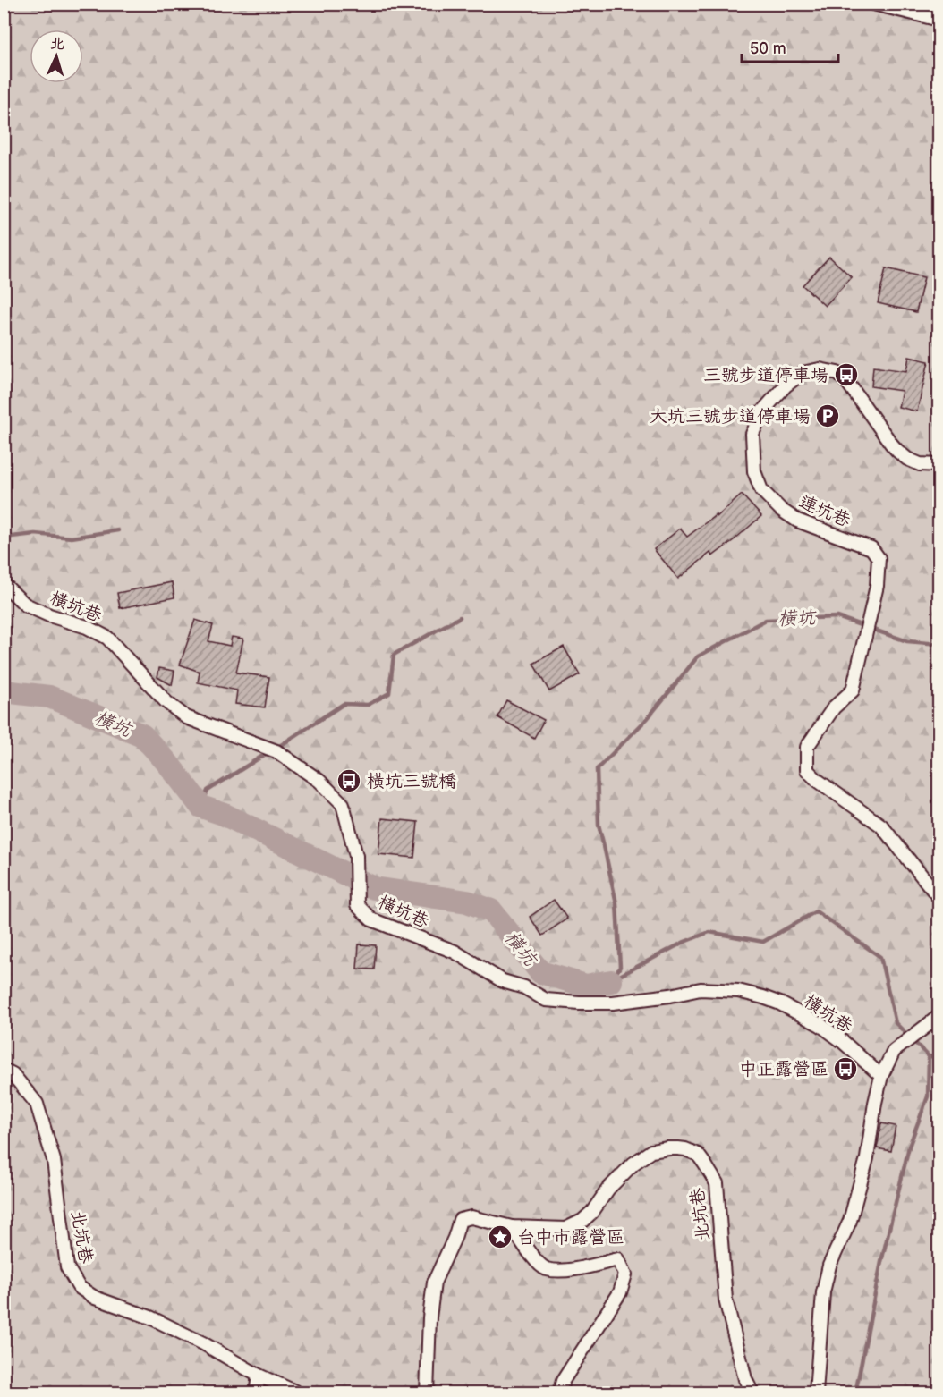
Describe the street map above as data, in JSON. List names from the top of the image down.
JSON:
{
  "streets": {
    "street": ["連坑巷", "橫坑巷", "北坑巷"]
  },
  "water": ["橫坑"],
  "places": {
    "bus stop": ["三號步道停車場", "橫坑三號橋", "中正露營區"],
    "parking": ["大坑三號步道停車場"],
    "place": ["台中市露營區"]
  },
  "scale_bar": "50 m",
  "north": "top"
}
